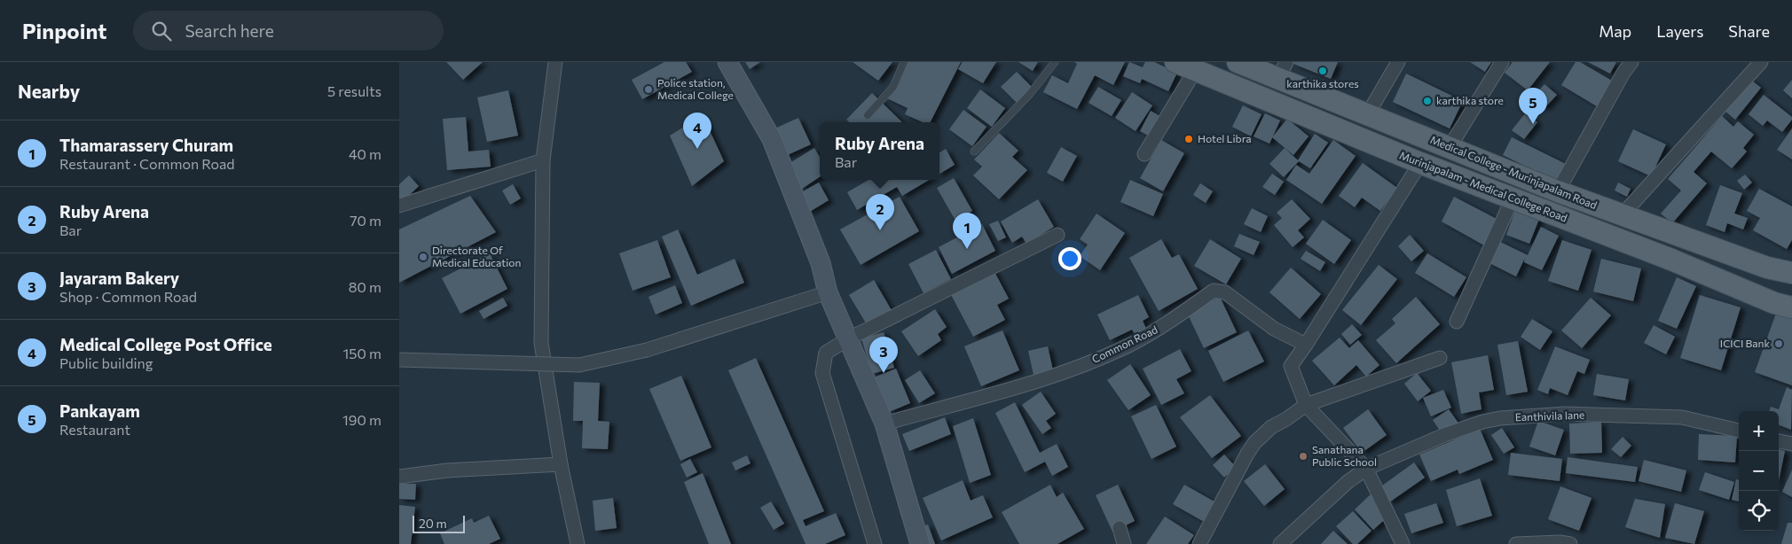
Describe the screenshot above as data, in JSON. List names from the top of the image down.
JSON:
{
  "streets": {
    "main road": ["Medical College - Murinjapalam Road", "Murinjapalam - Medical College Road"],
    "street": ["Common Road", "Eanthivila lane"]
  },
  "places": [
    "karthika stores",
    "Police station, Medical College",
    "karthika store",
    "Hotel Libra",
    "Directorate Of Medical Education",
    "ICICI Bank",
    "Sanathana Public School"
  ],
  "scale_bar": "20 m",
  "page": {
    "header": "Pinpoint",
    "search": "Search here",
    "nav": ["Map", "Layers", "Share"],
    "heading": ["Nearby", "5 results"],
    "pins": [
      "5",
      "4",
      "2",
      "1",
      "3"
    ],
    "list": [
      {
        "mark": "1",
        "name": "Thamarassery Churam",
        "note": "Restaurant · Common Road",
        "value": "40 m"
      },
      {
        "mark": "2",
        "name": "Ruby Arena",
        "note": "Bar",
        "value": "70 m"
      },
      {
        "mark": "3",
        "name": "Jayaram Bakery",
        "note": "Shop · Common Road",
        "value": "80 m"
      },
      {
        "mark": "4",
        "name": "Medical College Post Office",
        "note": "Public building",
        "value": "150 m"
      },
      {
        "mark": "5",
        "name": "Pankayam",
        "note": "Restaurant",
        "value": "190 m"
      }
    ],
    "popup": ["Ruby Arena", "Bar"],
    "map_buttons": ["+", "−"],
    "scale": "20 m"
  }
}
